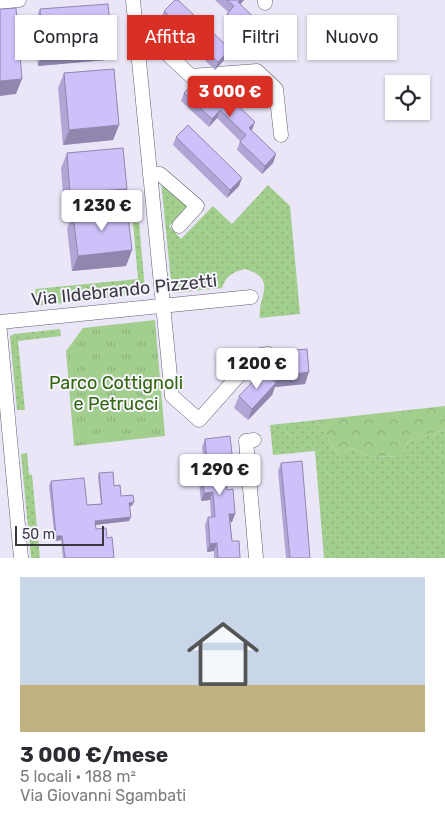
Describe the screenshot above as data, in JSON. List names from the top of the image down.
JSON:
{
  "streets": {
    "street": ["Via Ildebrando Pizzetti"]
  },
  "parks": ["Parco Cottignoli e Petrucci"],
  "scale_bar": "50 m",
  "page": {
    "chip": [
      "Compra",
      "Affitta",
      "Filtri",
      "Nuovo"
    ],
    "price": [
      "3 000 €",
      "1 230 €",
      "1 200 €",
      "1 290 €"
    ],
    "scale": "50 m",
    "list": [
      {
        "name": "3 000 €/mese",
        "note": "5 locali · 188 m² · Via Giovanni Sgambati"
      }
    ]
  }
}
